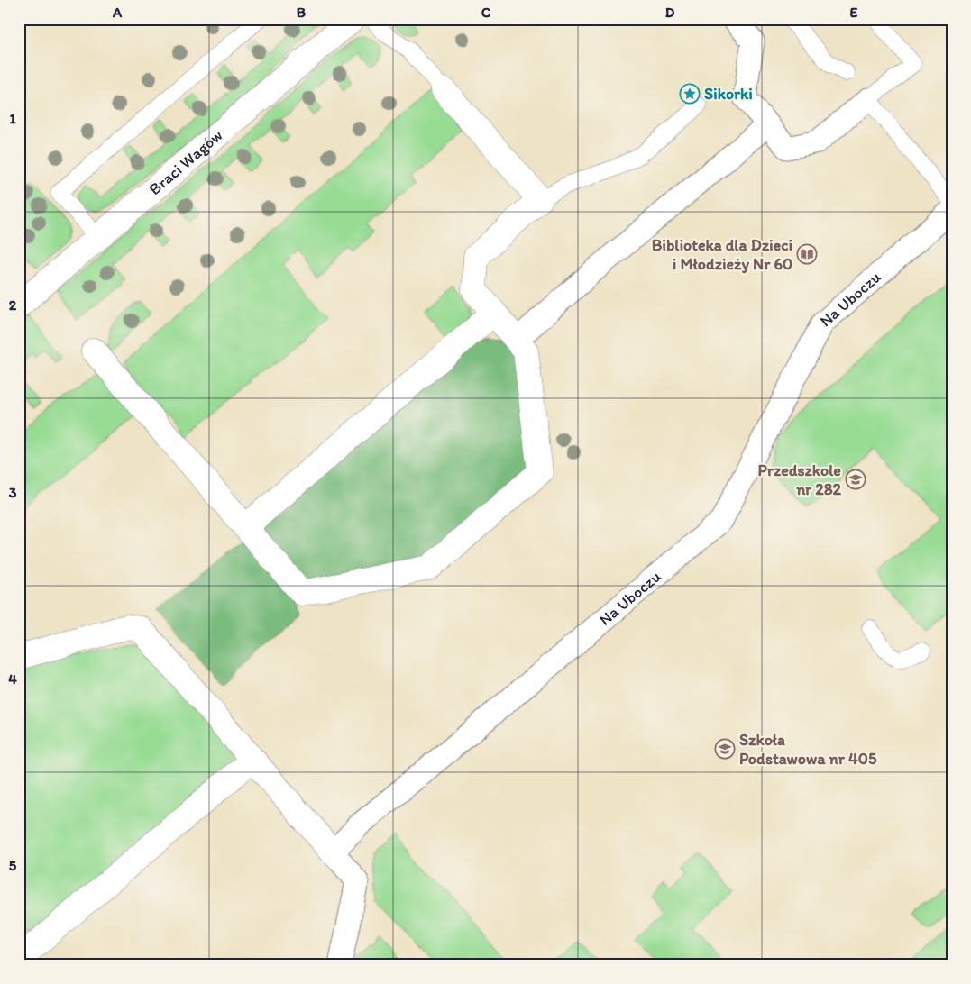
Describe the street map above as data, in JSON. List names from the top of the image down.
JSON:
{
  "streets": {
    "street": ["Braci Wagów", "Na Uboczu"]
  },
  "places": {
    "place": ["Sikorki"],
    "library": ["Biblioteka dla Dzieci i Młodzieży Nr 60"],
    "school or university": ["Przedszkole nr 282", "Szkoła Podstawowa nr 405"]
  },
  "grid": {
    "columns": [
      "A",
      "B",
      "C",
      "D",
      "E"
    ],
    "rows": [
      "1",
      "2",
      "3",
      "4",
      "5"
    ]
  }
}
